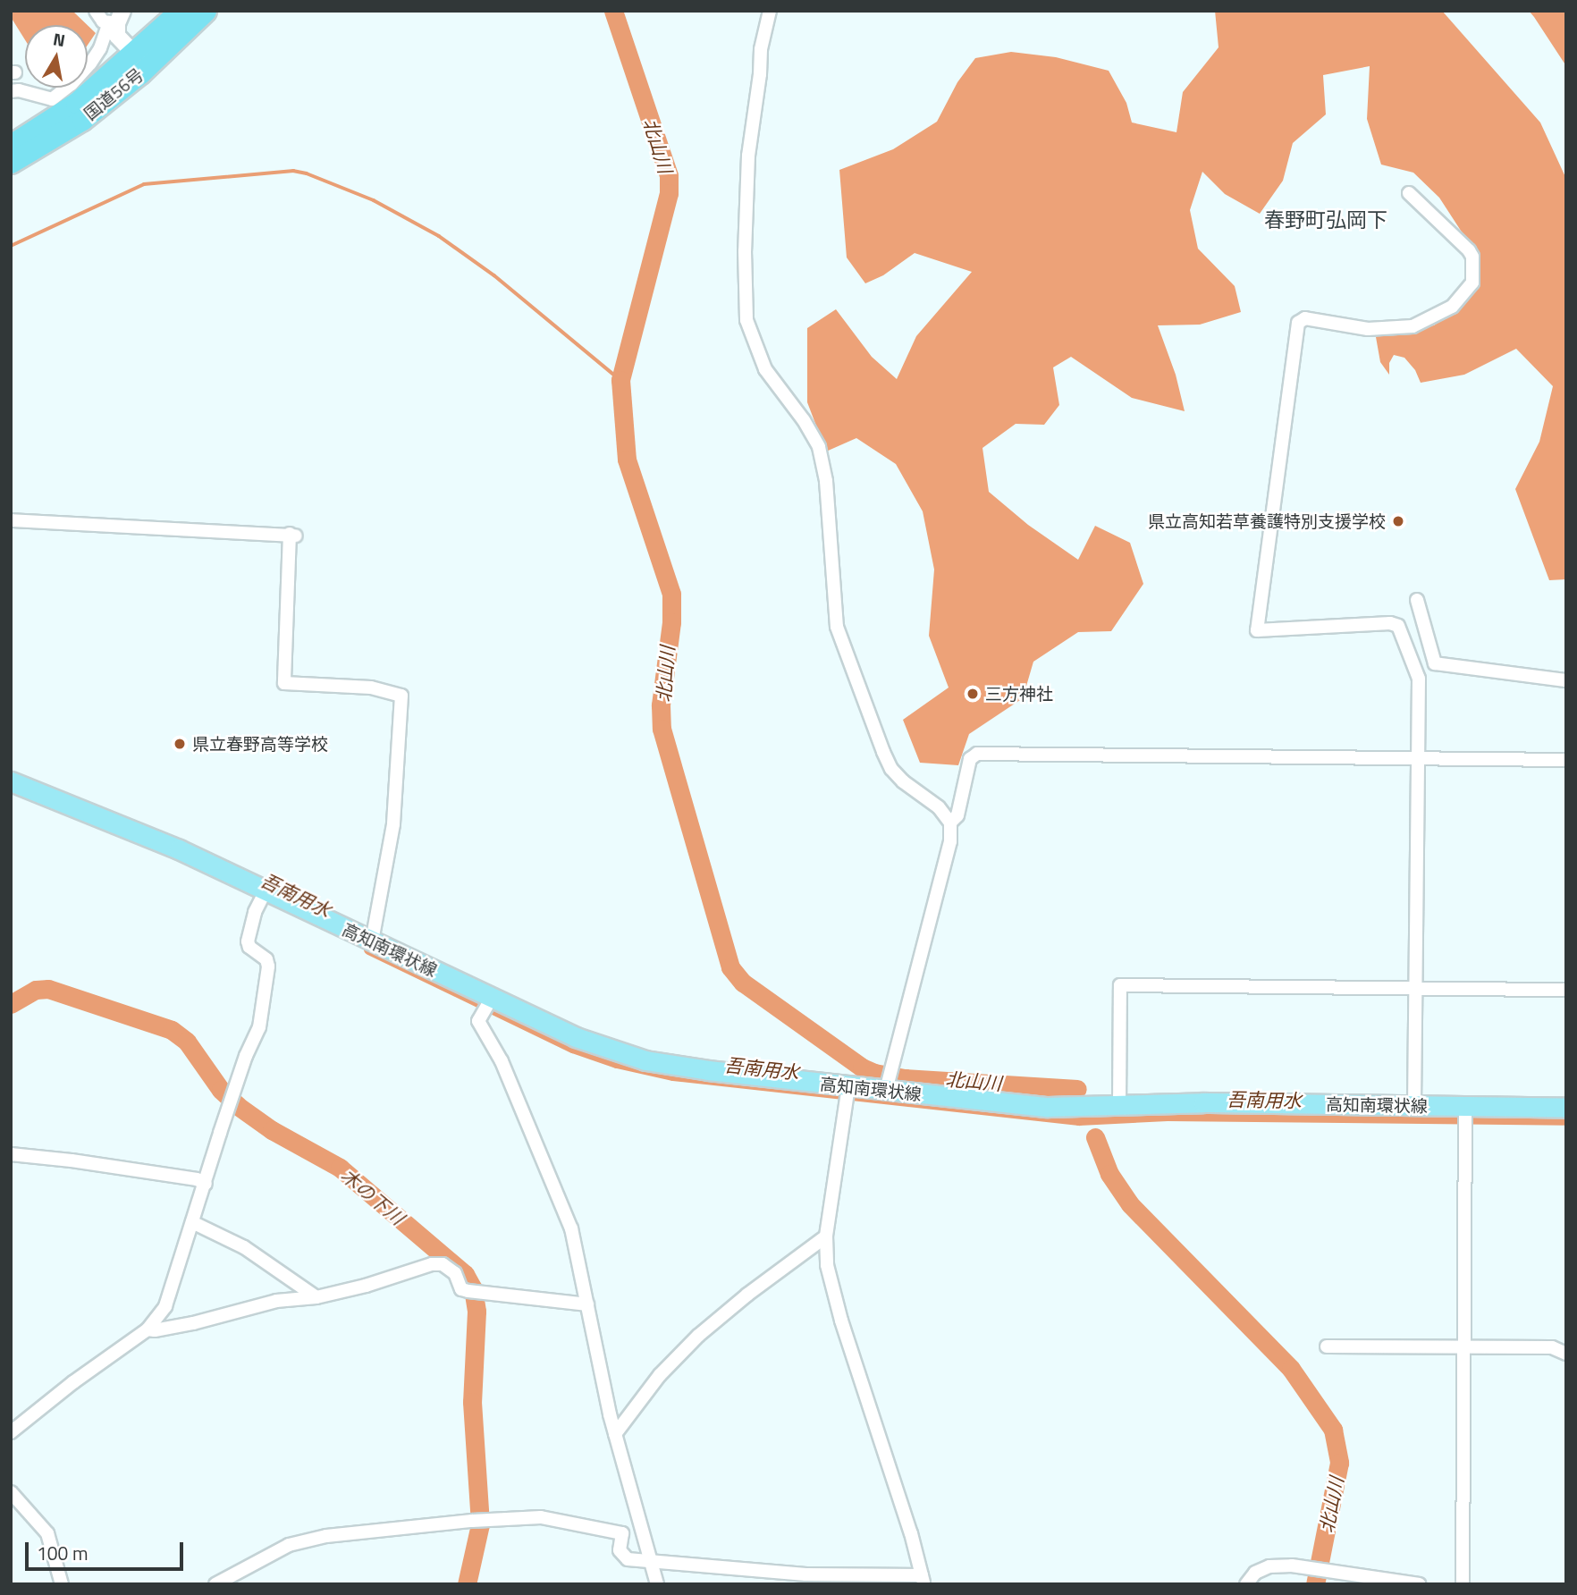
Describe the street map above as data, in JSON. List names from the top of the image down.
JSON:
{
  "streets": {
    "highway": ["国道56号"],
    "main road": ["高知南環状線"]
  },
  "districts": ["春野町弘岡下"],
  "water": ["北山川", "吾南用水", "木の下川"],
  "places": ["県立高知若草養護特別支援学校", "三方神社", "県立春野高等学校"],
  "scale_bar": "100 m",
  "north": "top"
}
